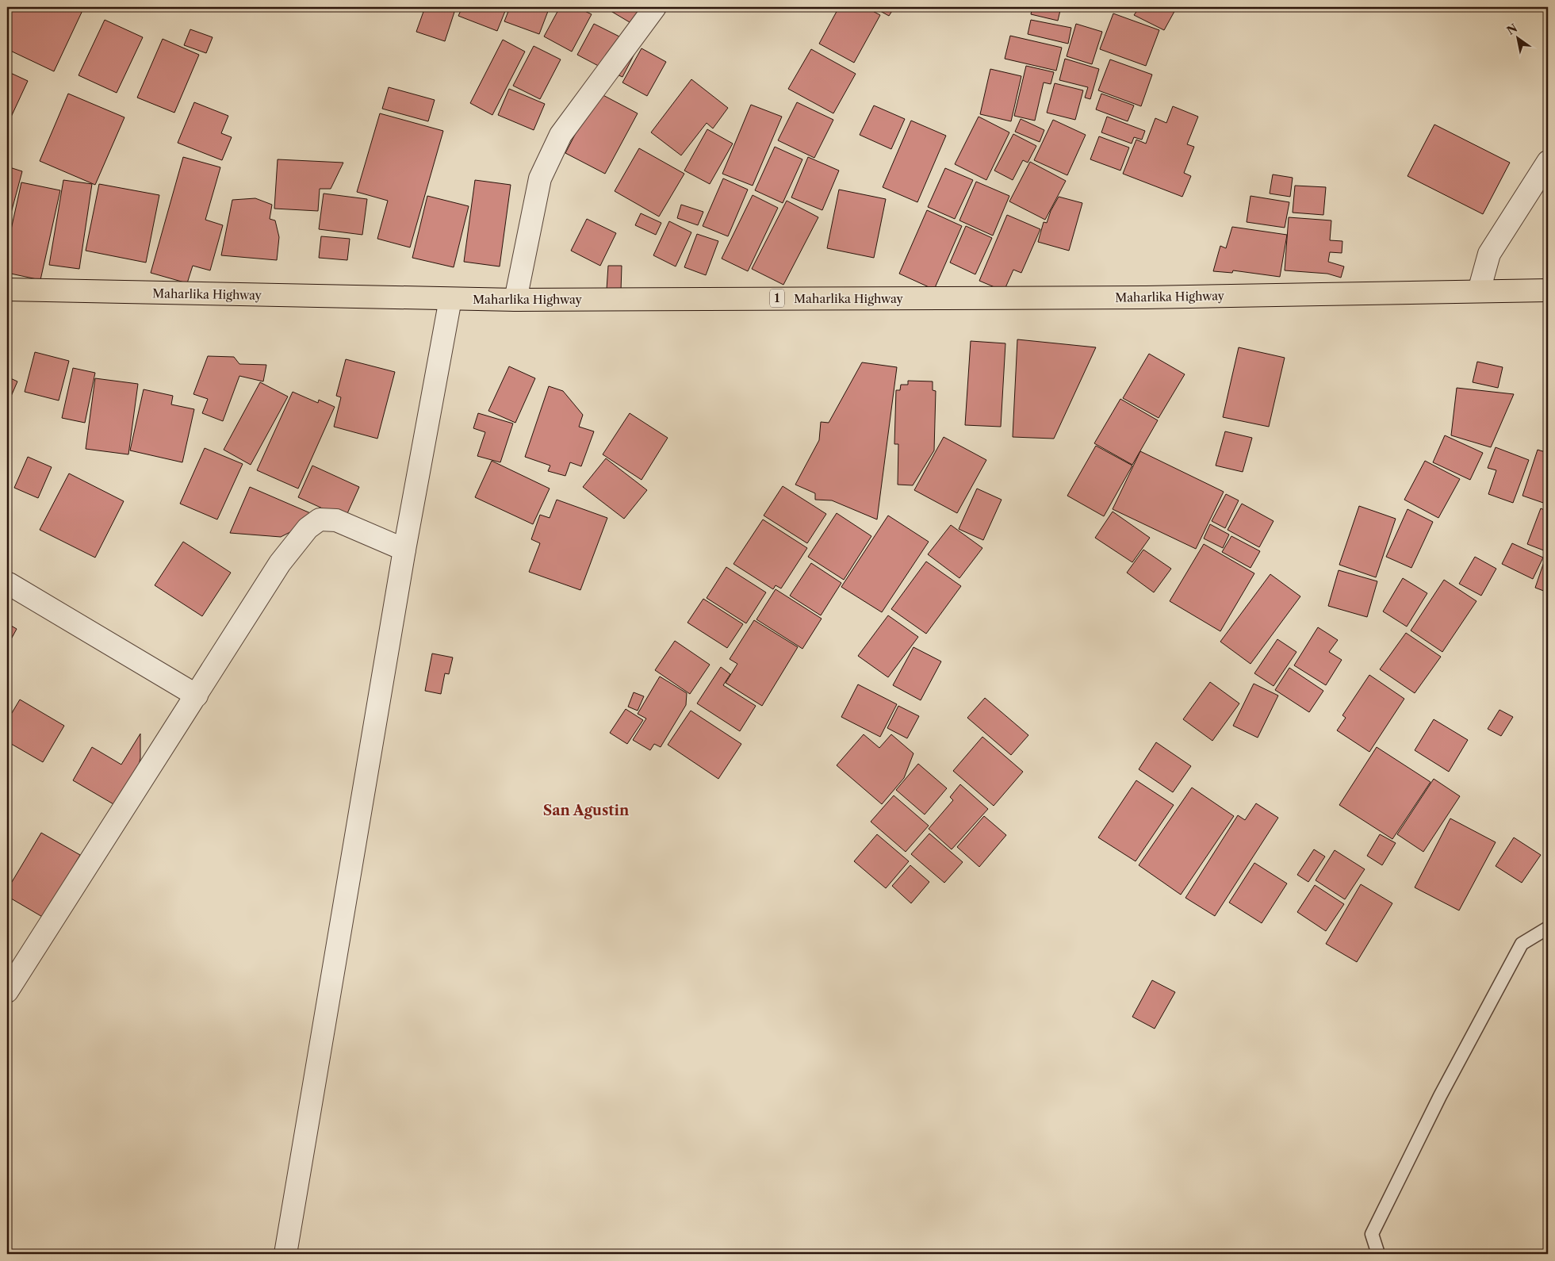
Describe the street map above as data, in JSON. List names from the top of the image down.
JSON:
{
  "streets": {
    "highway": ["Maharlika Highway", "1"]
  },
  "districts": ["San Agustin"],
  "north": "top left"
}
